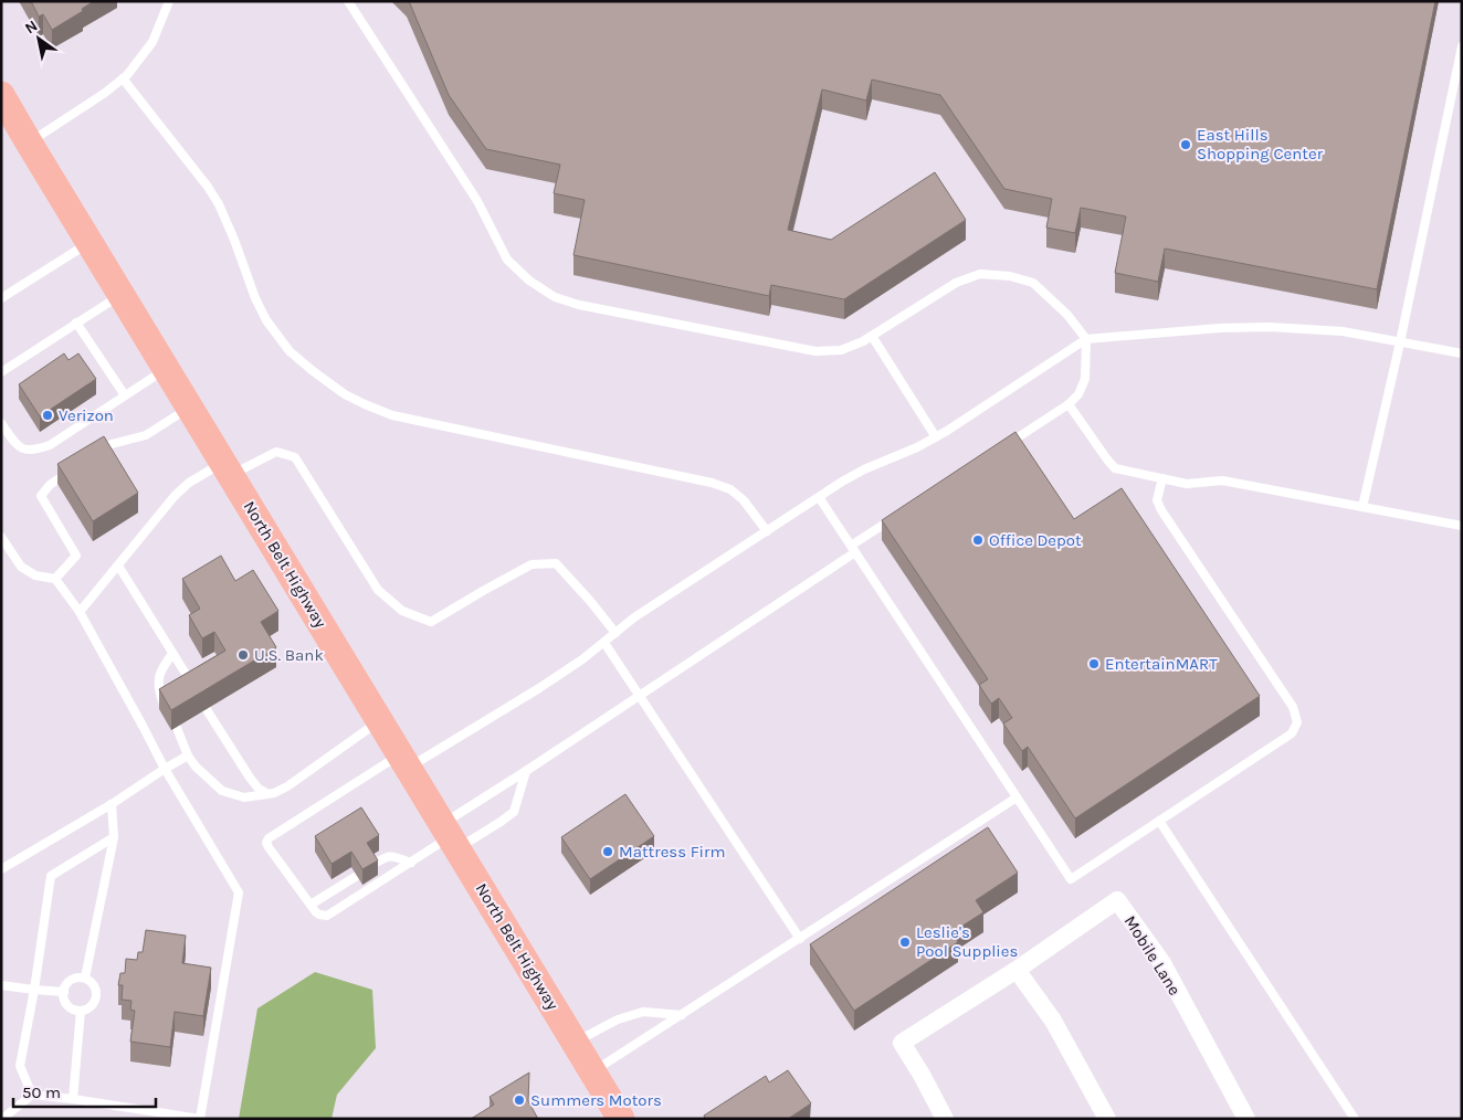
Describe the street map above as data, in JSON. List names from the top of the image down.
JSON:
{
  "streets": {
    "main road": ["North Belt Highway"],
    "street": ["Mobile Lane"]
  },
  "places": [
    "East Hills Shopping Center",
    "Verizon",
    "Office Depot",
    "U.S. Bank",
    "EntertainMART",
    "Mattress Firm",
    "Leslie's Pool Supplies",
    "Summers Motors"
  ],
  "scale_bar": "50 m",
  "north": "top left"
}
